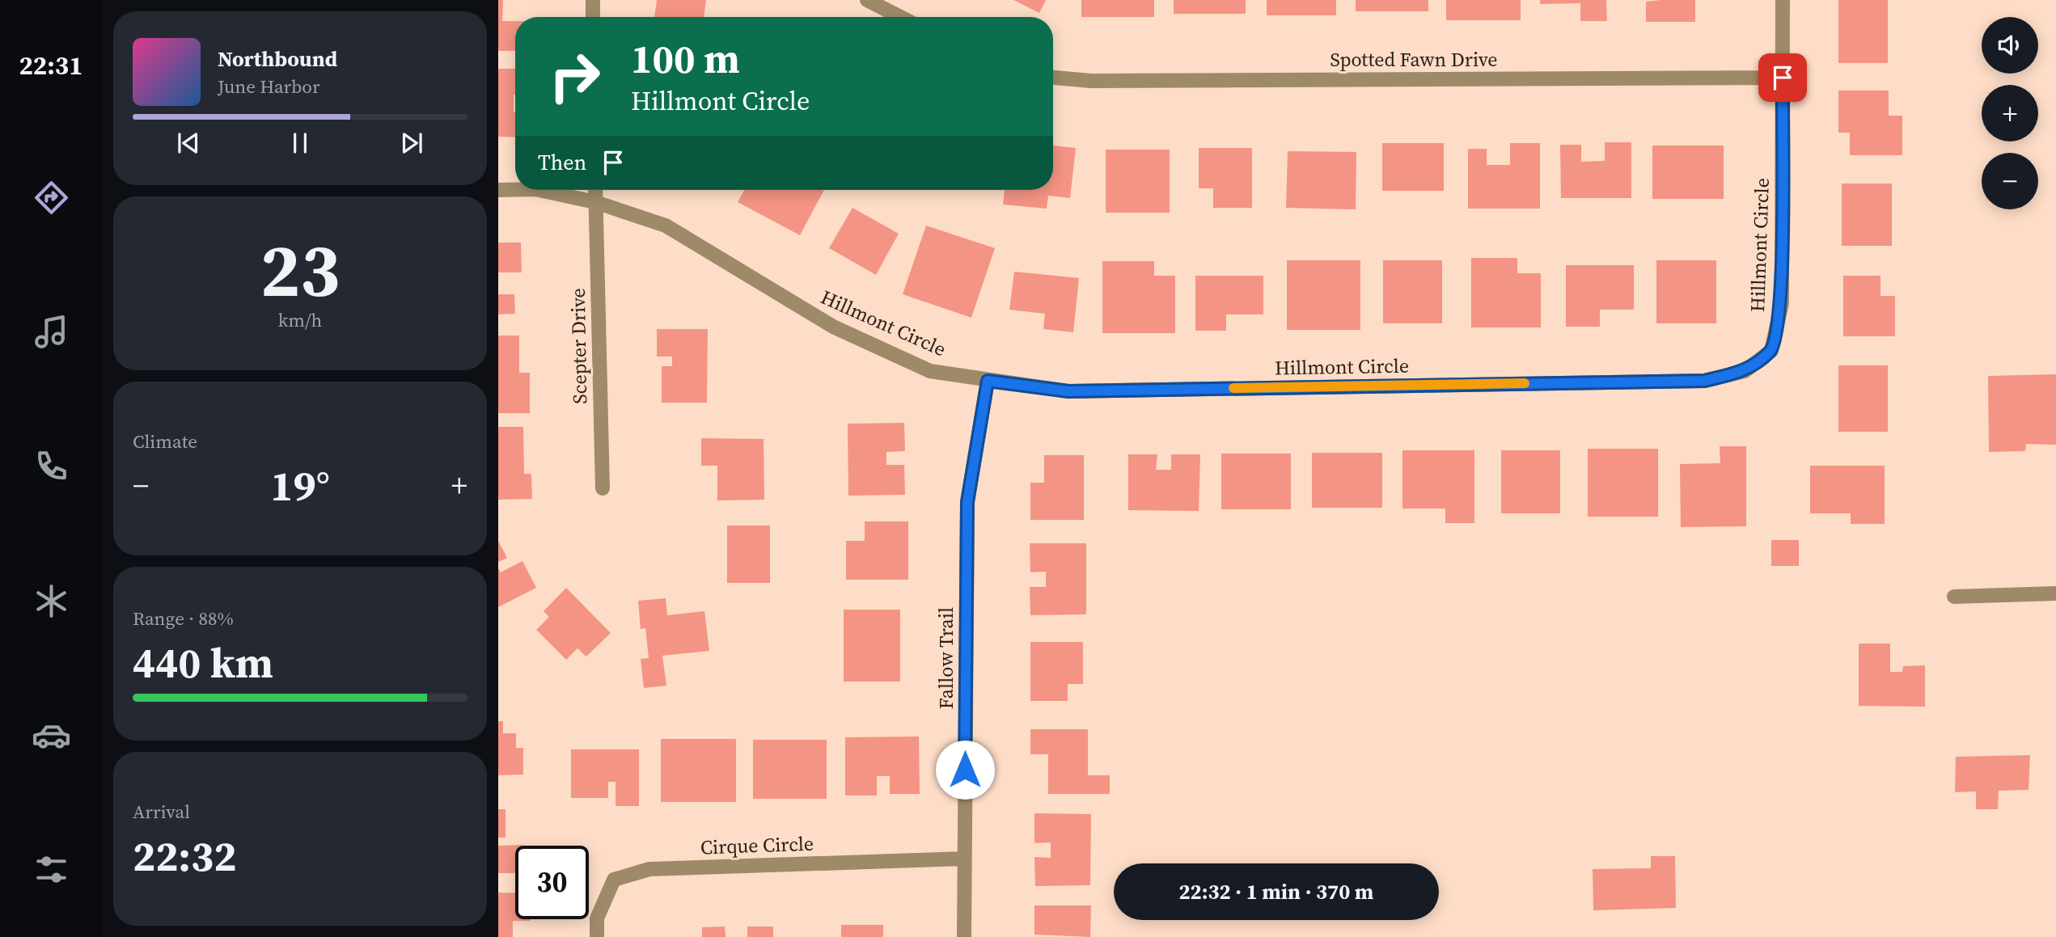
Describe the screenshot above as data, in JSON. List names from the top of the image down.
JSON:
{
  "streets": {
    "street": [
      "Spotted Fawn Drive",
      "Hillmont Circle",
      "Scepter Drive",
      "Fallow Trail",
      "Cirque Circle"
    ]
  },
  "crossings": [
    ["Spotted Fawn Drive", "Hillmont Circle"],
    ["Hillmont Circle", "Scepter Drive"],
    ["Hillmont Circle", "Fallow Trail"],
    ["Fallow Trail", "Cirque Circle"]
  ],
  "page": {
    "tabs": "22:31",
    "map_buttons": ["+", "−"],
    "turn": ["100 m", "Hillmont Circle"],
    "song": ["Northbound", "June Harbor"],
    "then": "Then",
    "tile": [
      ["23", "km/h"],
      "Climate",
      ["Range · 88%", "440 km"],
      ["Arrival", "22:32"]
    ],
    "heat": ["−", "19°", "+"],
    "limit": "30",
    "trip": "22:32 · 1 min · 370 m"
  }
}
